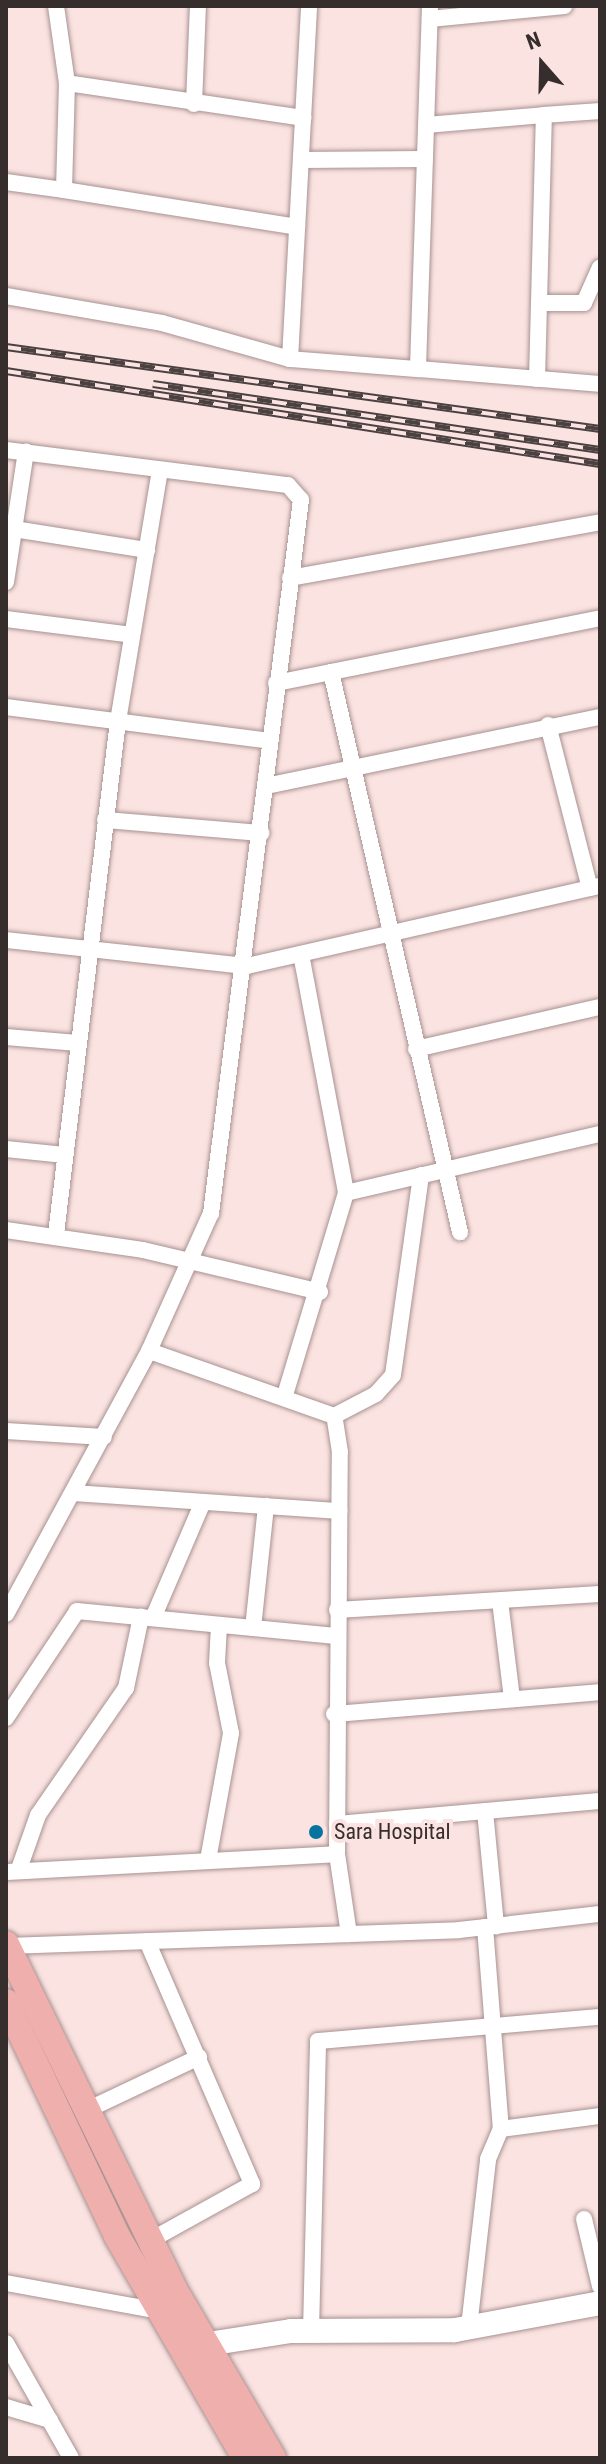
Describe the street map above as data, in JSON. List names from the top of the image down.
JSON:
{
  "places": ["Sara Hospital"],
  "north": "top"
}
